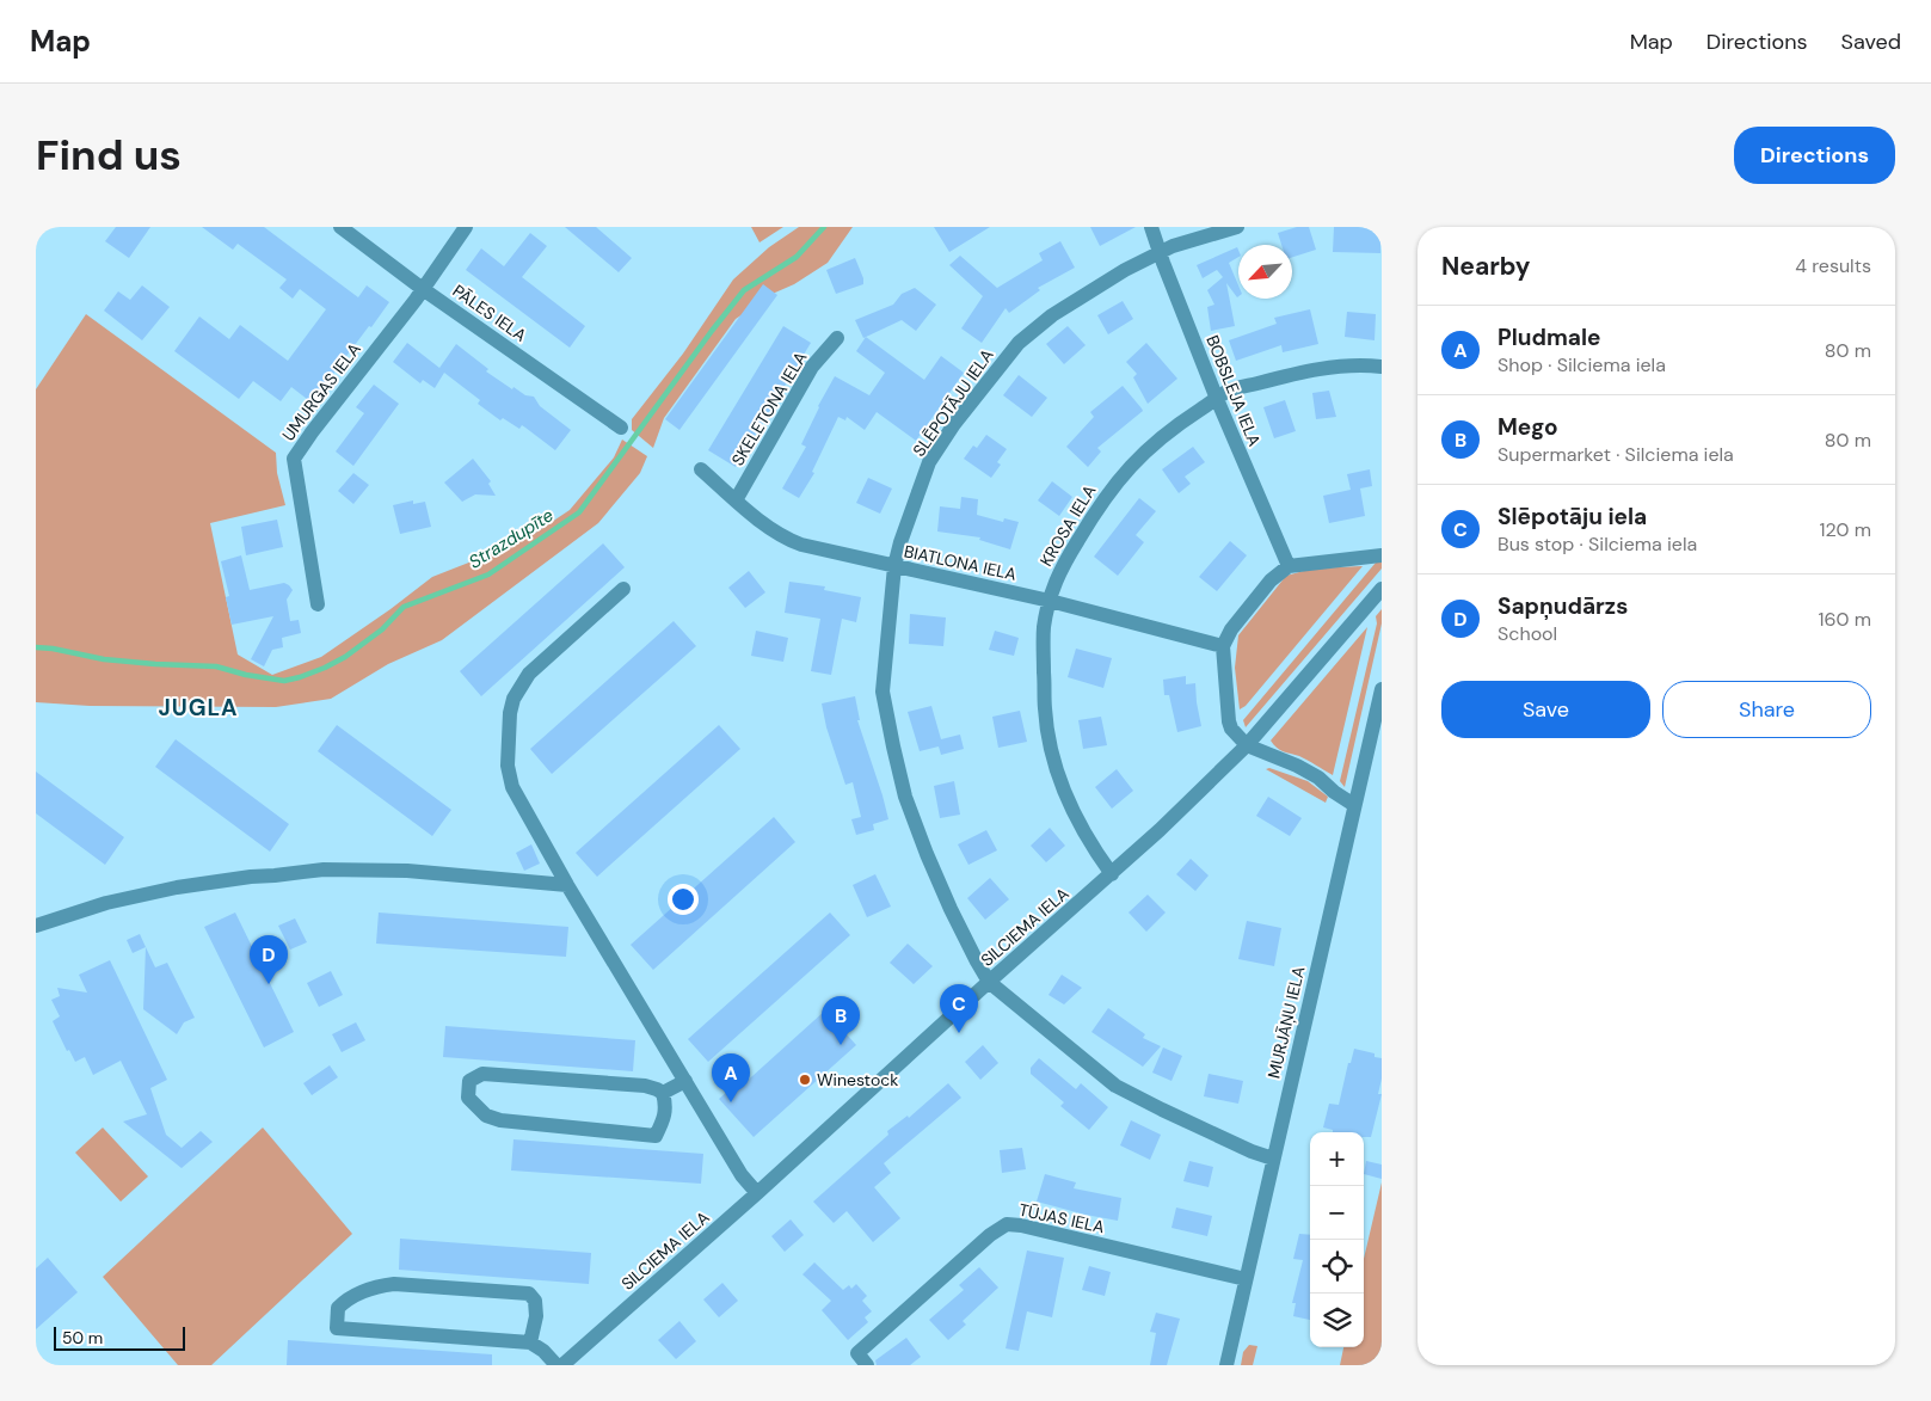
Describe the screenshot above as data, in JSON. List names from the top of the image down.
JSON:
{
  "streets": {
    "street": [
      "PĀLES IELA",
      "BOBSLEJA IELA",
      "UMURGAS IELA",
      "SLĒPOTĀJU IELA",
      "SKELETONA IELA",
      "KROSA IELA",
      "BIATLONA IELA",
      "SILCIEMA IELA",
      "MURJĀŅU IELA",
      "TŪJAS IELA"
    ]
  },
  "crossings": [
    ["PĀLES IELA", "UMURGAS IELA"],
    ["BOBSLEJA IELA", "SLĒPOTĀJU IELA"],
    ["BOBSLEJA IELA", "KROSA IELA"],
    ["SLĒPOTĀJU IELA", "BIATLONA IELA"],
    ["SLĒPOTĀJU IELA", "SILCIEMA IELA"],
    ["SLĒPOTĀJU IELA", "MURJĀŅU IELA"],
    ["SKELETONA IELA", "BIATLONA IELA"],
    ["KROSA IELA", "BIATLONA IELA"],
    ["KROSA IELA", "SILCIEMA IELA"],
    ["MURJĀŅU IELA", "TŪJAS IELA"]
  ],
  "districts": ["JUGLA"],
  "water": ["Strazdupīte"],
  "places": ["Winestock"],
  "scale_bar": "50 m",
  "north": "bottom left",
  "page": {
    "header": "Map",
    "nav": ["Map", "Directions", "Saved"],
    "buttons": [
      "Directions",
      ["Save", "Share"]
    ],
    "title": "Find us",
    "heading": ["Nearby", "4 results"],
    "list": [
      {
        "mark": "A",
        "name": "Pludmale",
        "note": "Shop · Silciema iela",
        "value": "80 m"
      },
      {
        "mark": "B",
        "name": "Mego",
        "note": "Supermarket · Silciema iela",
        "value": "80 m"
      },
      {
        "mark": "C",
        "name": "Slēpotāju iela",
        "note": "Bus stop · Silciema iela",
        "value": "120 m"
      },
      {
        "mark": "D",
        "name": "Sapņudārzs",
        "note": "School",
        "value": "160 m"
      }
    ],
    "pins": [
      "D",
      "C",
      "B",
      "A"
    ],
    "map_buttons": ["+", "−"],
    "scale": "50 m"
  }
}
